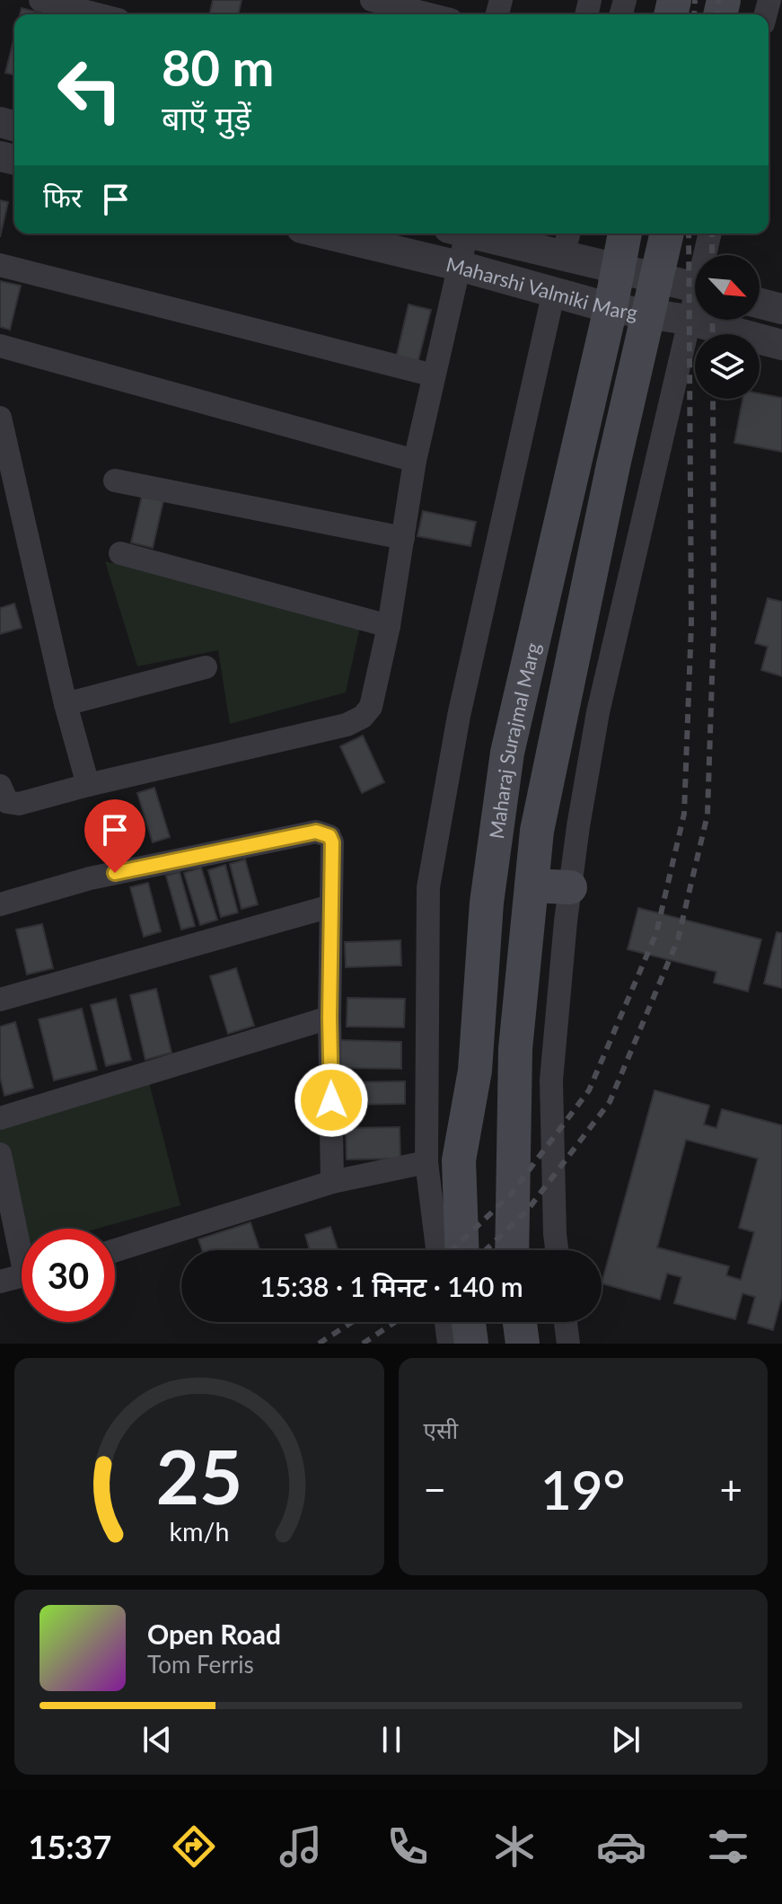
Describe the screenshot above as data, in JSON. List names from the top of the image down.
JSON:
{
  "streets": {
    "main road": ["Maharaj Surajmal Marg"],
    "street": ["Maharshi Valmiki Marg"]
  },
  "crossings": [
    ["Maharshi Valmiki Marg", "Maharaj Surajmal Marg"]
  ],
  "north": "bottom right",
  "page": {
    "turn": ["80 m", "बाएँ मुड़ें"],
    "then": "फिर",
    "limit": "30",
    "trip": "15:38 · 1 मिनट · 140 m",
    "tile": "एसी",
    "heat": ["−", "19°", "+"],
    "song": ["Open Road", "Tom Ferris"],
    "tabs": "15:37",
    "gauge": ["25", "km/h"]
  }
}
